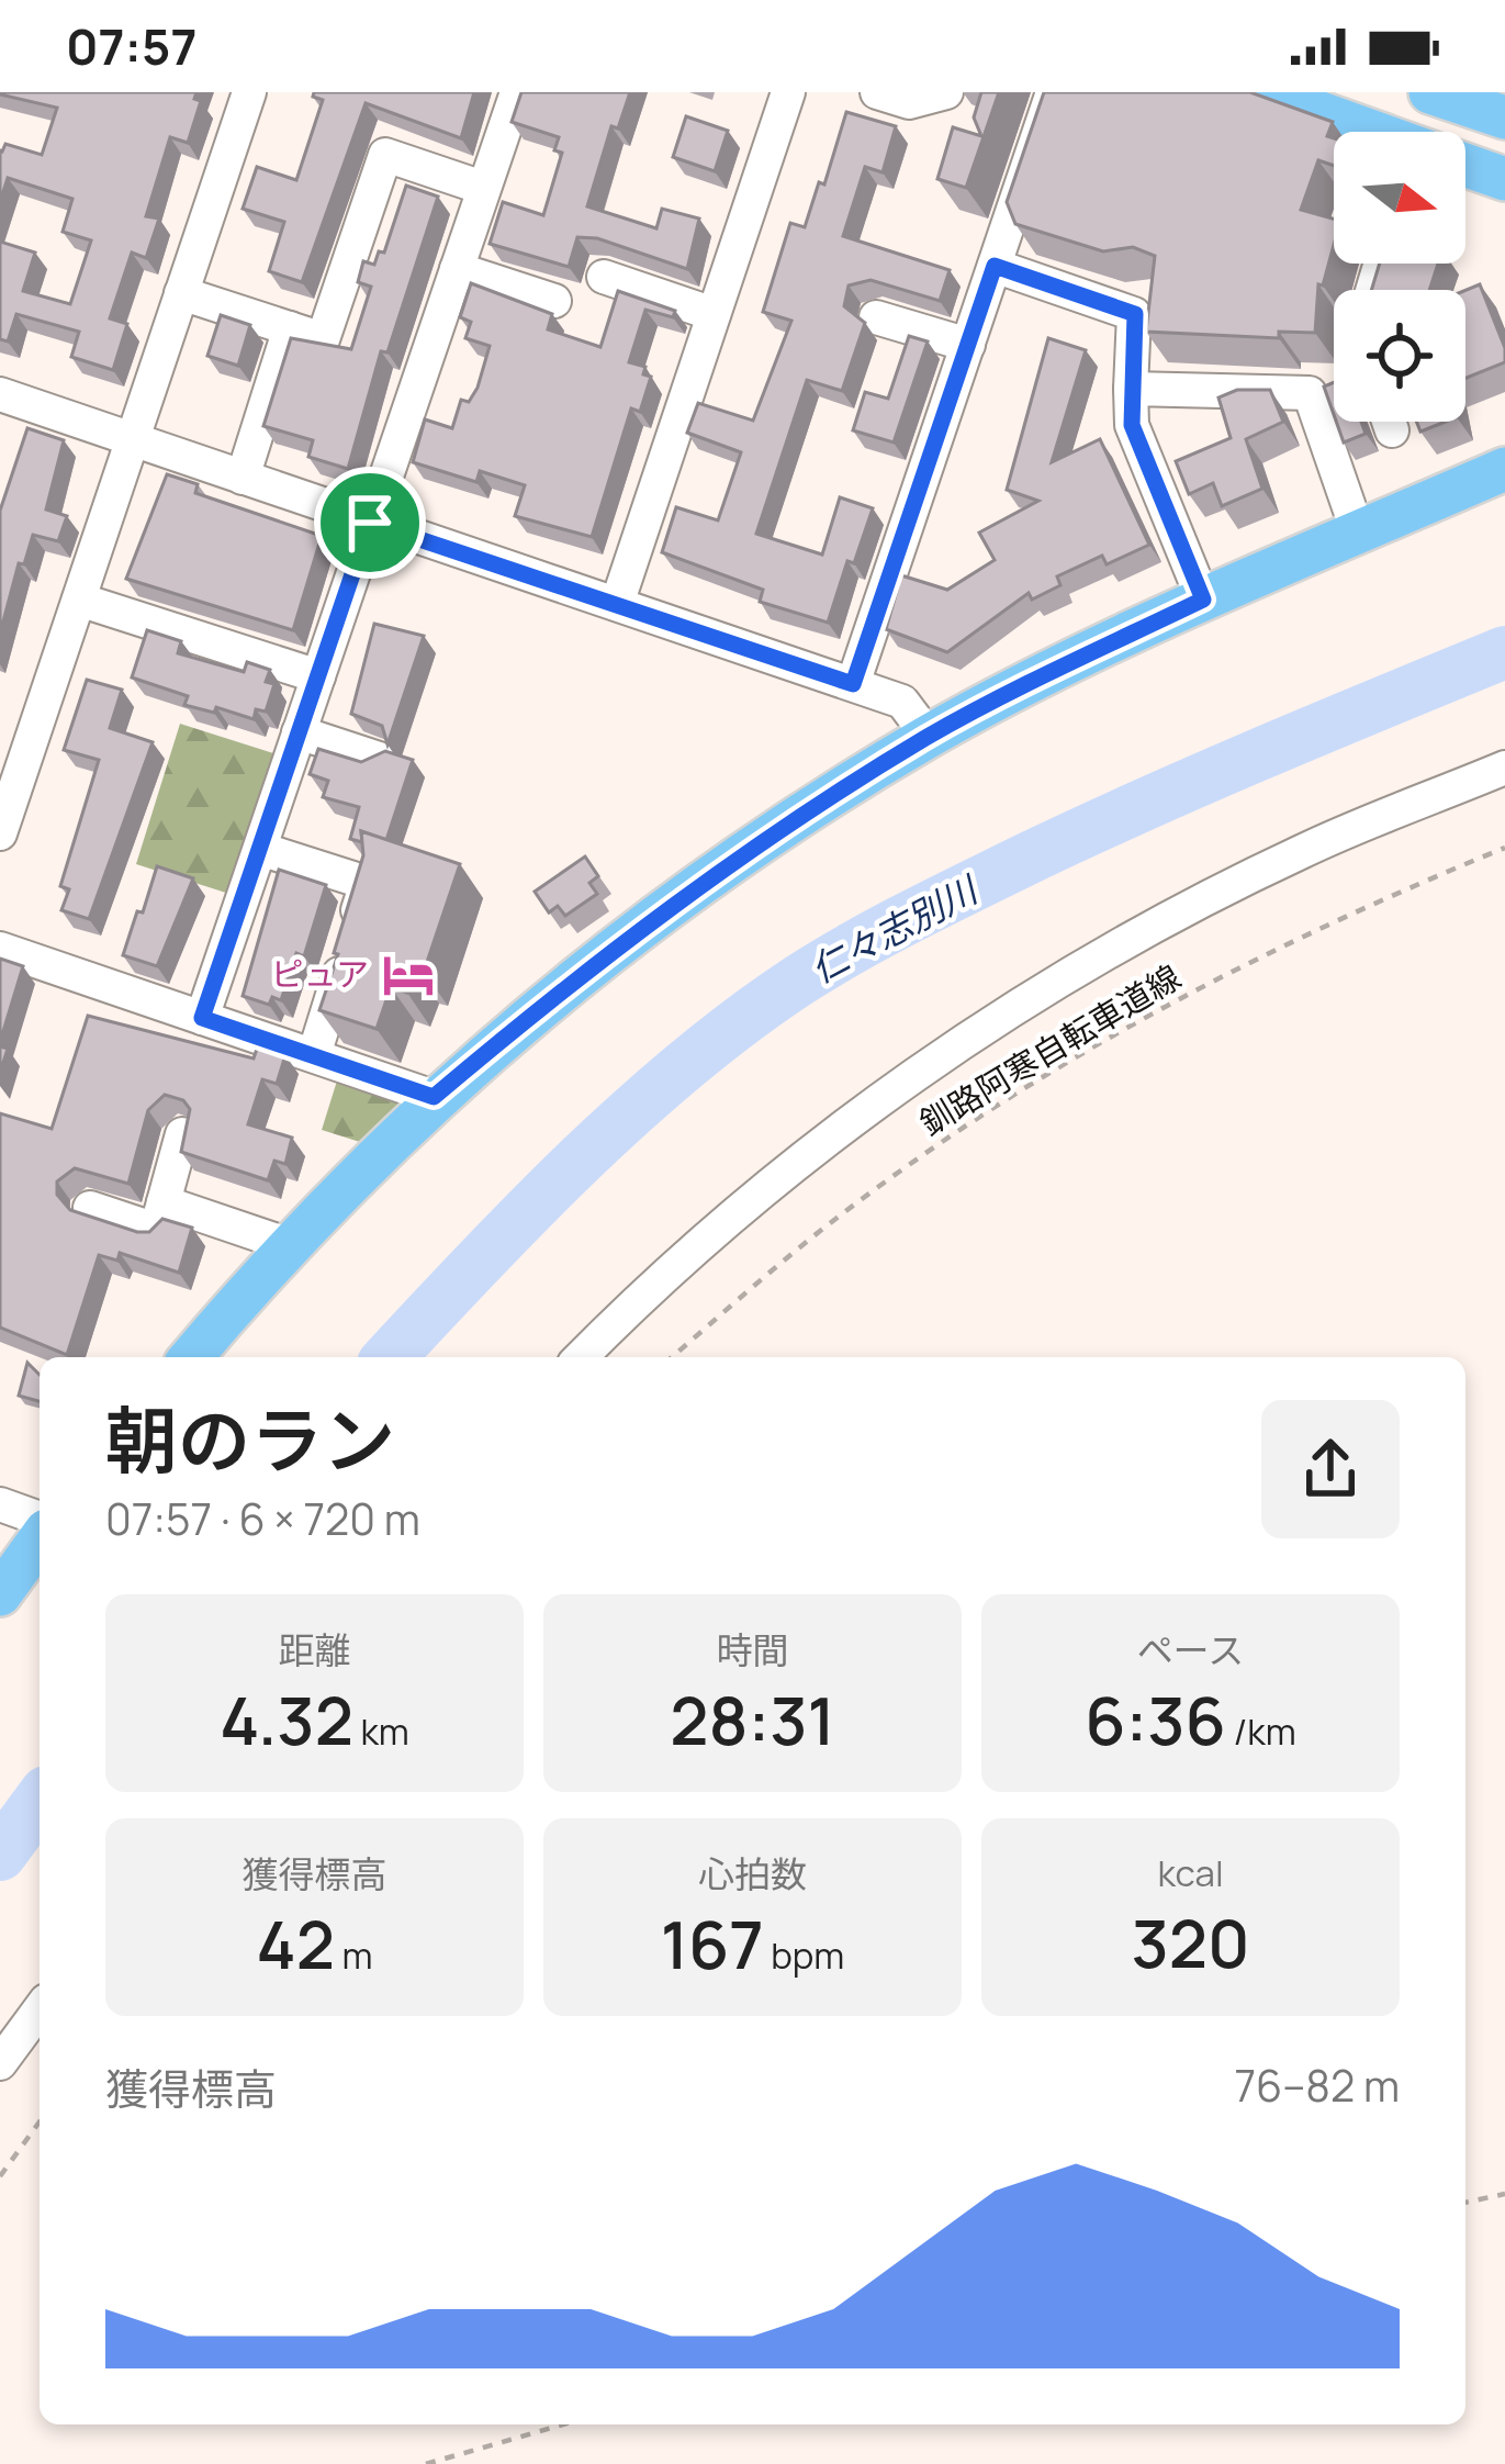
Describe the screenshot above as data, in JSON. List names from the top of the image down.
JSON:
{
  "streets": {
    "path": ["釧路阿寒自転車道線"]
  },
  "water": ["仁々志別川"],
  "places": {
    "hotel": ["ピュア"]
  },
  "north": "right",
  "page": {
    "status": "07:57",
    "heading": ["朝のラン", "07:57 · 6 × 720 m"],
    "stats": [
      ["距離", "4.32 km"],
      ["時間", "28:31"],
      ["ペース", "6:36 /km"],
      ["獲得標高", "42 m"],
      ["心拍数", "167 bpm"],
      ["kcal", "320"]
    ],
    "chart": ["獲得標高", "76–82 m"]
  }
}
